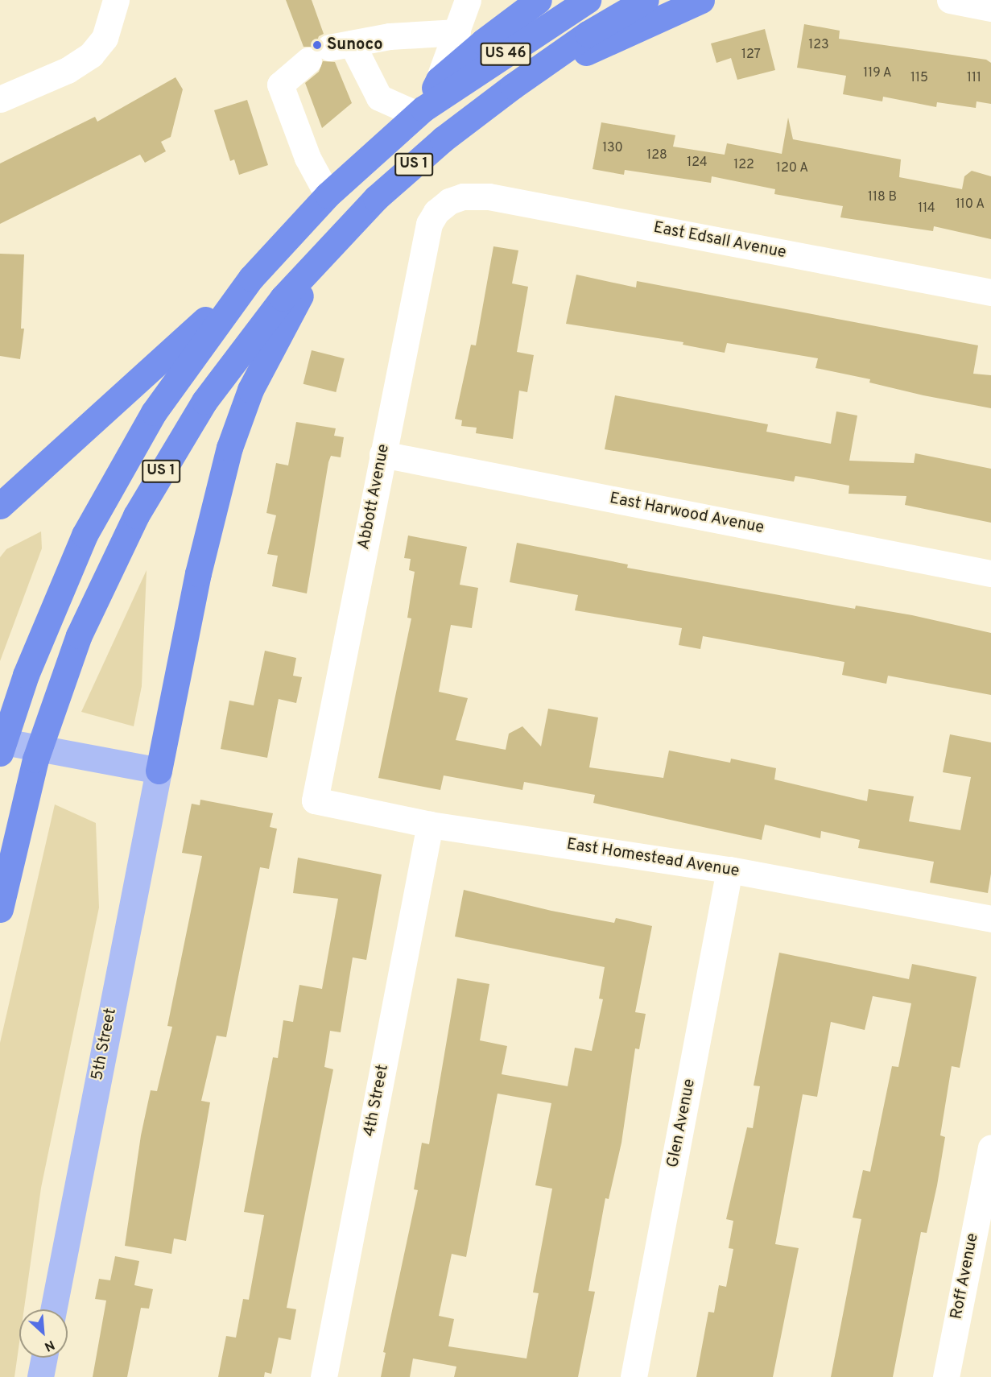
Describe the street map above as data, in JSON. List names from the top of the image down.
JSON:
{
  "streets": {
    "highway": ["US 46", "US 1"],
    "main road": ["5th Street"],
    "street": [
      "East Edsall Avenue",
      "Abbott Avenue",
      "East Harwood Avenue",
      "East Homestead Avenue",
      "4th Street",
      "Glen Avenue",
      "Roff Avenue"
    ]
  },
  "crossings": [
    ["US 46", "US 1"],
    ["East Edsall Avenue", "Abbott Avenue"],
    ["Abbott Avenue", "East Harwood Avenue"],
    ["Abbott Avenue", "East Homestead Avenue"],
    ["East Homestead Avenue", "4th Street"],
    ["East Homestead Avenue", "Glen Avenue"]
  ],
  "places": ["Sunoco"],
  "house_numbers": [
    "123",
    "127",
    "119 A",
    "115",
    "111",
    "130",
    "128",
    "124",
    "122",
    "120 A",
    "118 B",
    "110 A",
    "114"
  ],
  "north": "bottom right"
}
